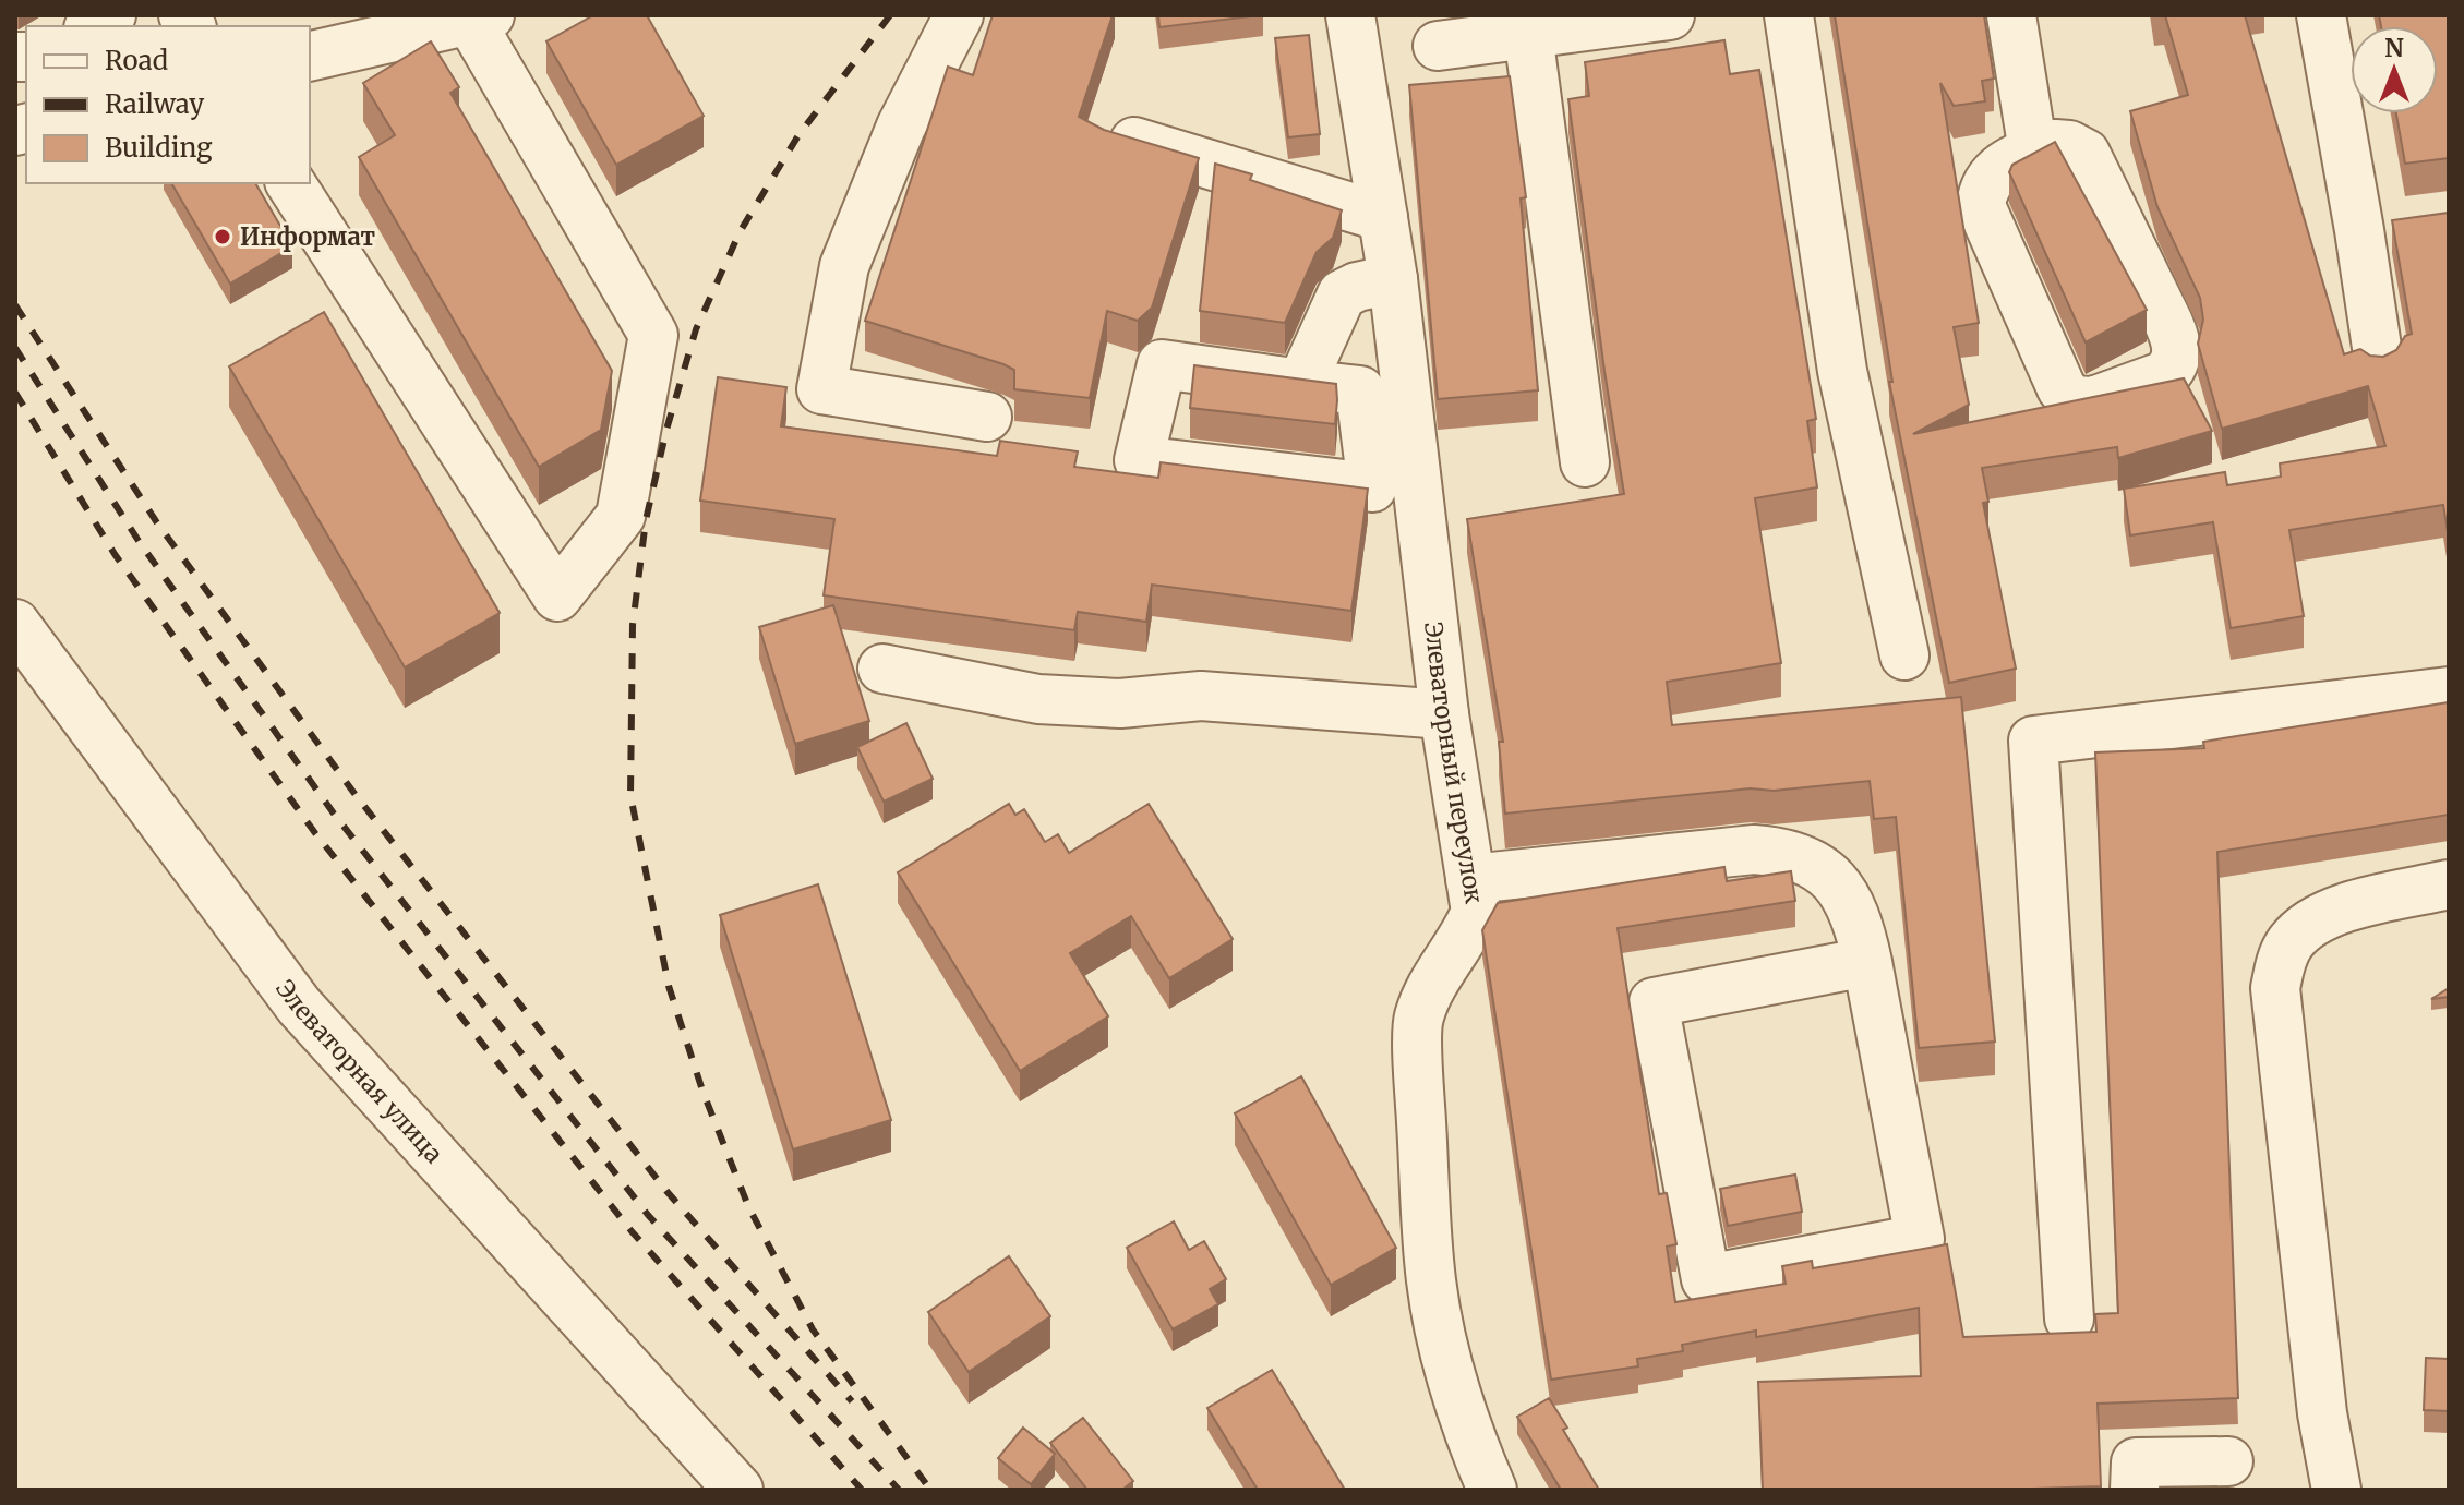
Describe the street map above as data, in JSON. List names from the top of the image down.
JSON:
{
  "streets": {
    "street": ["Элеваторный переулок", "Элеваторная улица"]
  },
  "places": ["Информат"],
  "legend": ["Road", "Railway", "Building"],
  "north": "top"
}
